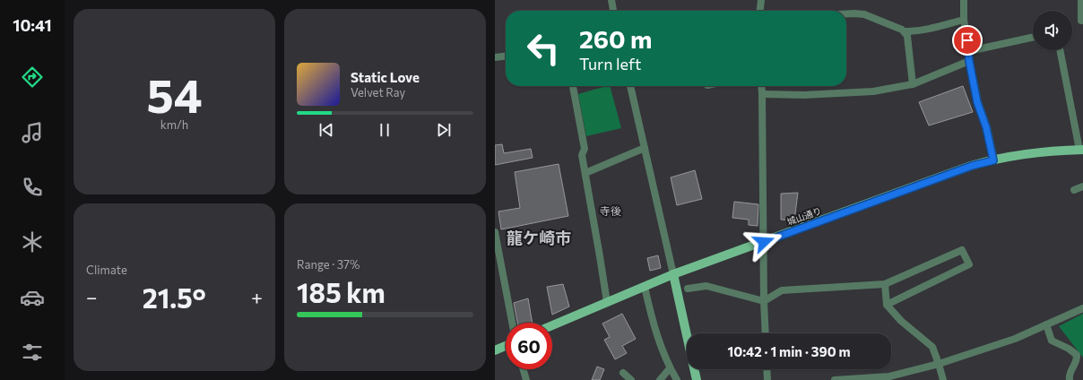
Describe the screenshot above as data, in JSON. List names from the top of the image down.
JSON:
{
  "streets": {
    "main road": ["城山通り"]
  },
  "districts": ["寺後", "龍ケ崎市"],
  "page": {
    "tabs": "10:41",
    "tile": [
      ["54", "km/h"],
      "Climate",
      ["Range · 37%", "185 km"]
    ],
    "turn": ["260 m", "Turn left"],
    "song": ["Static Love", "Velvet Ray"],
    "heat": ["−", "21.5°", "+"],
    "limit": "60",
    "trip": "10:42 · 1 min · 390 m"
  }
}
